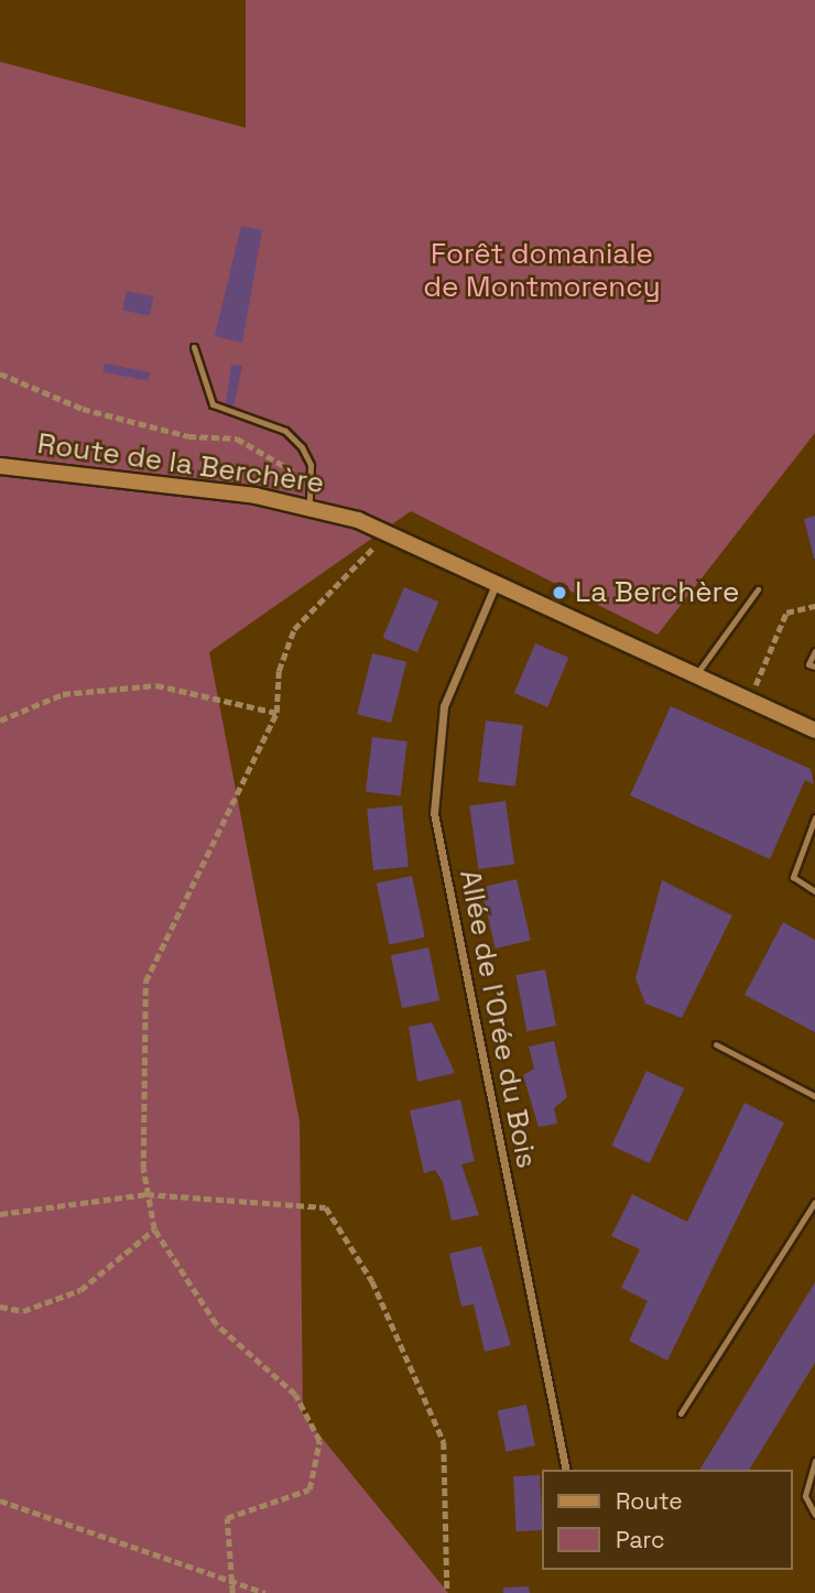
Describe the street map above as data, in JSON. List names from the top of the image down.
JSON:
{
  "streets": {
    "street": ["Route de la Berchère", "Allée de l'Orée du Bois"]
  },
  "crossings": [
    ["Route de la Berchère", "Allée de l'Orée du Bois"]
  ],
  "parks": ["Forêt domaniale de Montmorency"],
  "places": ["La Berchère"],
  "legend": ["Route", "Parc"]
}
